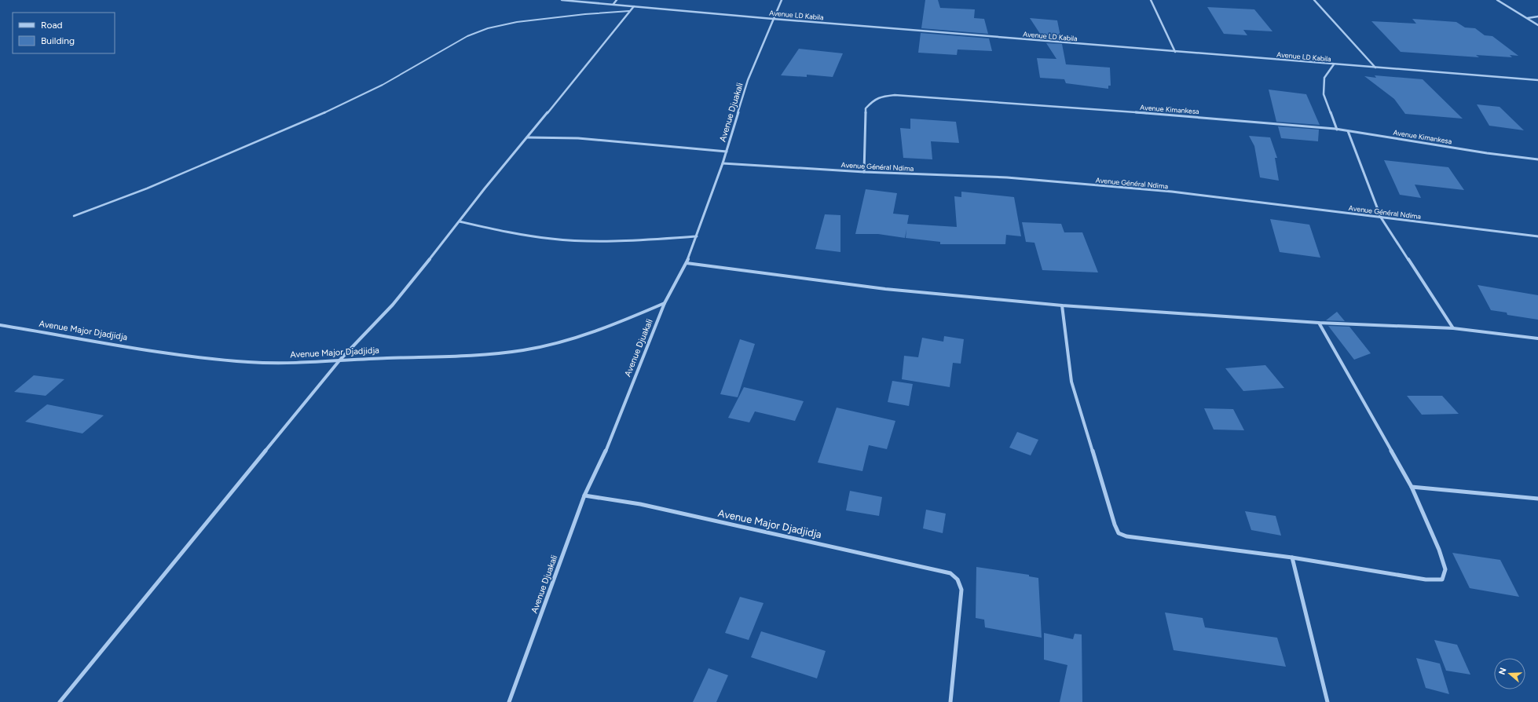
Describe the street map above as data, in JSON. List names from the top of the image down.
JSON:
{
  "streets": {
    "street": [
      "Avenue LD Kabila",
      "Avenue Kimankesa",
      "Avenue Djuakali",
      "Avenue Général Ndima",
      "Avenue Major Djadjidja"
    ]
  },
  "crossings": [
    ["Avenue LD Kabila", "Avenue Djuakali"],
    ["Avenue Kimankesa", "Avenue Général Ndima"],
    ["Avenue Djuakali", "Avenue Général Ndima"],
    ["Avenue Djuakali", "Avenue Major Djadjidja"]
  ],
  "legend": ["Road", "Building"],
  "north": "left"
}
